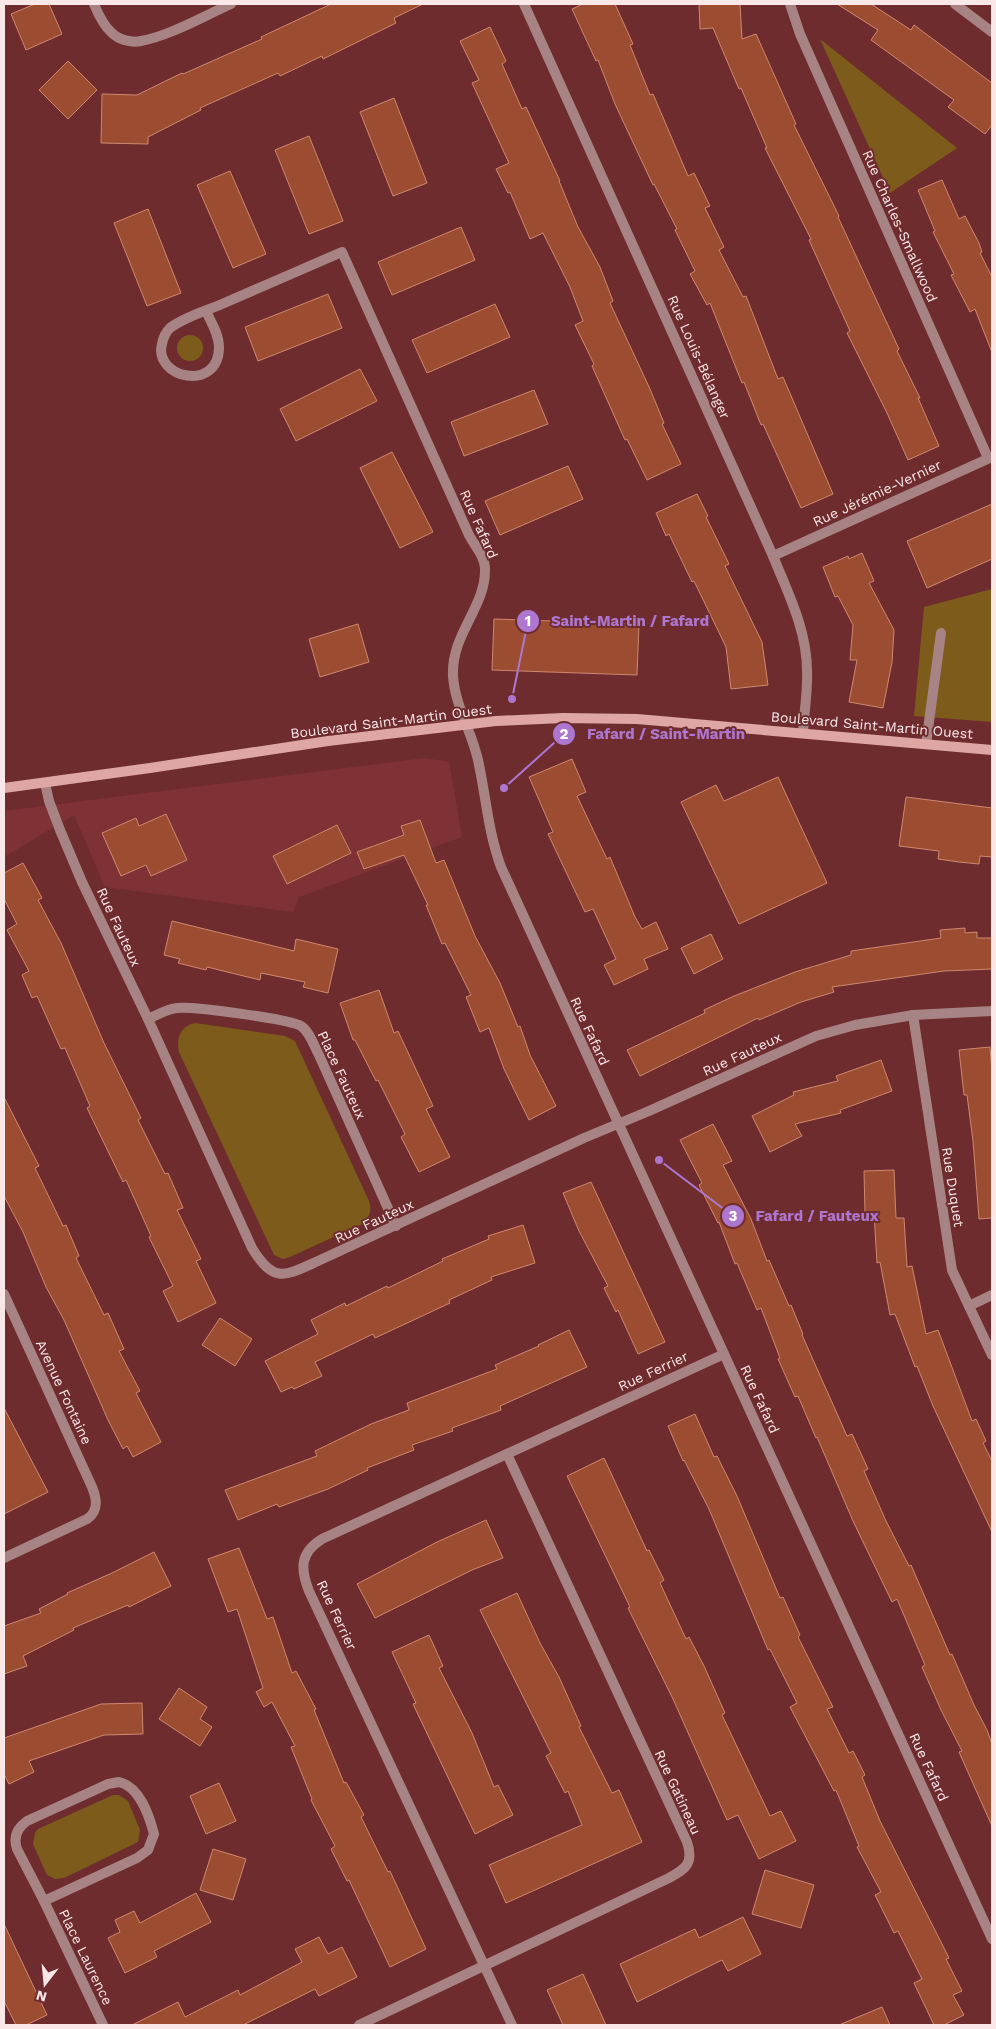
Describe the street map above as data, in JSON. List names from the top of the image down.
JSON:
{
  "streets": {
    "main road": ["Boulevard Saint-Martin Ouest"],
    "street": [
      "Rue Charles-Smallwood",
      "Rue Louis-Bélanger",
      "Rue Jérémie-Vernier",
      "Rue Fafard",
      "Rue Fauteux",
      "Place Fauteux",
      "Rue Duquet",
      "Rue Ferrier",
      "Avenue Fontaine",
      "Rue Gatineau",
      "Place Laurence"
    ]
  },
  "crossings": [
    ["Rue Charles-Smallwood", "Rue Jérémie-Vernier"],
    ["Rue Louis-Bélanger", "Rue Jérémie-Vernier"],
    ["Rue Louis-Bélanger", "Boulevard Saint-Martin Ouest"],
    ["Rue Fafard", "Boulevard Saint-Martin Ouest"],
    ["Rue Fafard", "Rue Fauteux"],
    ["Rue Fafard", "Rue Ferrier"],
    ["Boulevard Saint-Martin Ouest", "Rue Fauteux"],
    ["Rue Fauteux", "Place Fauteux"],
    ["Rue Fauteux", "Rue Duquet"],
    ["Rue Ferrier", "Rue Gatineau"]
  ],
  "places": ["Saint-Martin / Fafard", "Fafard / Saint-Martin", "Fafard / Fauteux"],
  "north": "bottom"
}
